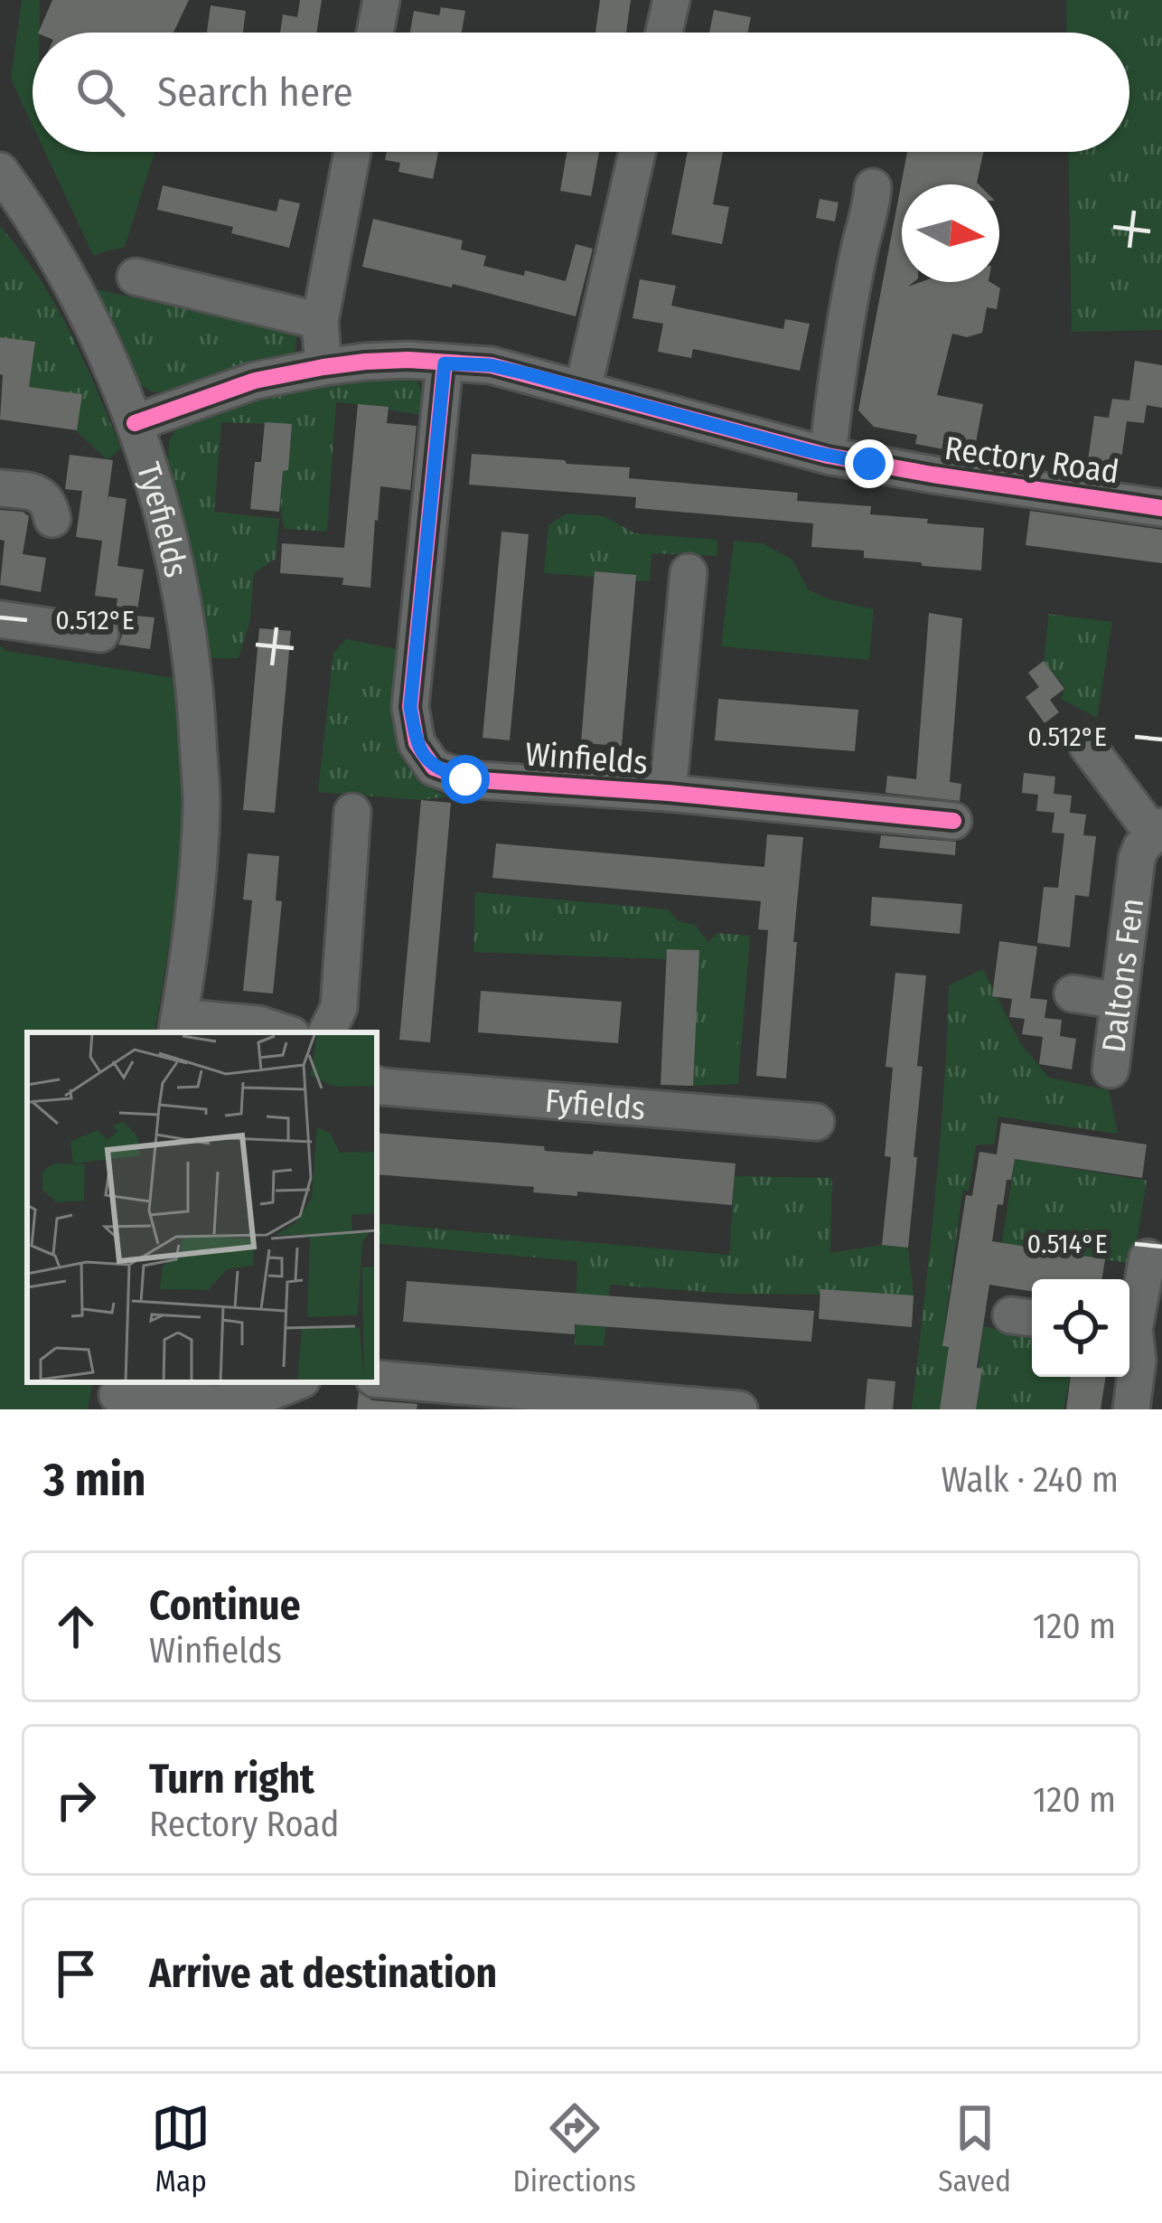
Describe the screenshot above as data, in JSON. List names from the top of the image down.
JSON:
{
  "streets": {
    "street": [
      "Rectory Road",
      "Tyefields",
      "Winfields",
      "Daltons Fen",
      "Fyfields"
    ]
  },
  "crossings": [
    ["Rectory Road", "Tyefields"],
    ["Rectory Road", "Winfields"]
  ],
  "north": "right",
  "page": {
    "search": "Search here",
    "heading": ["3 min", "Walk · 240 m"],
    "list": [
      ["Continue", "Winfields", "120 m"],
      ["Turn right", "Rectory Road", "120 m"],
      "Arrive at destination"
    ],
    "nav": ["Map", "Directions", "Saved"]
  },
  "coordinates": ["0.512°E", "0.514°E"]
}
